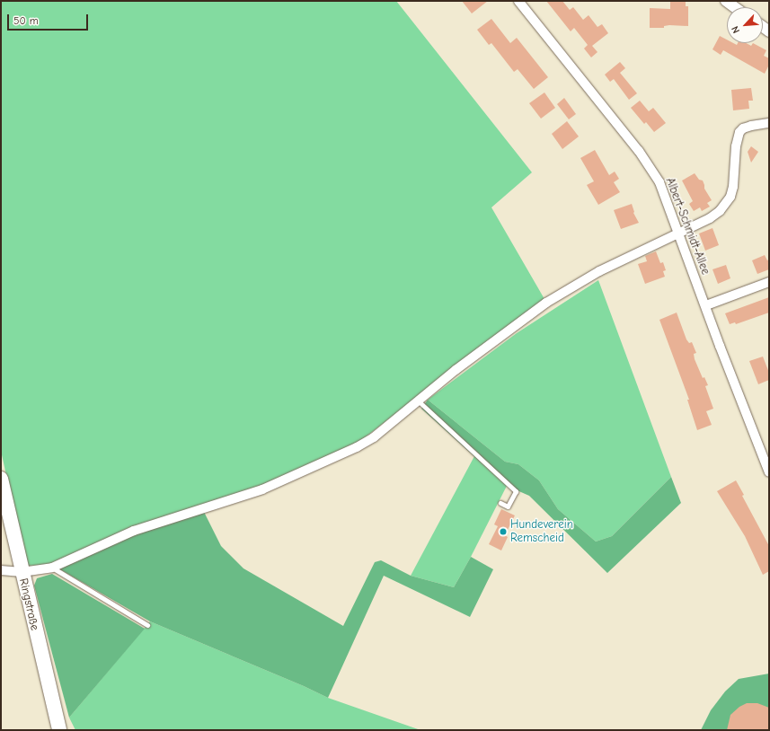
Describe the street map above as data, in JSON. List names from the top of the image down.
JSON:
{
  "streets": {
    "main road": ["Ringstraße"],
    "street": ["Albert-Schmidt-Allee"]
  },
  "places": ["Hundeverein Remscheid"],
  "scale_bar": "50 m",
  "north": "bottom left"
}
